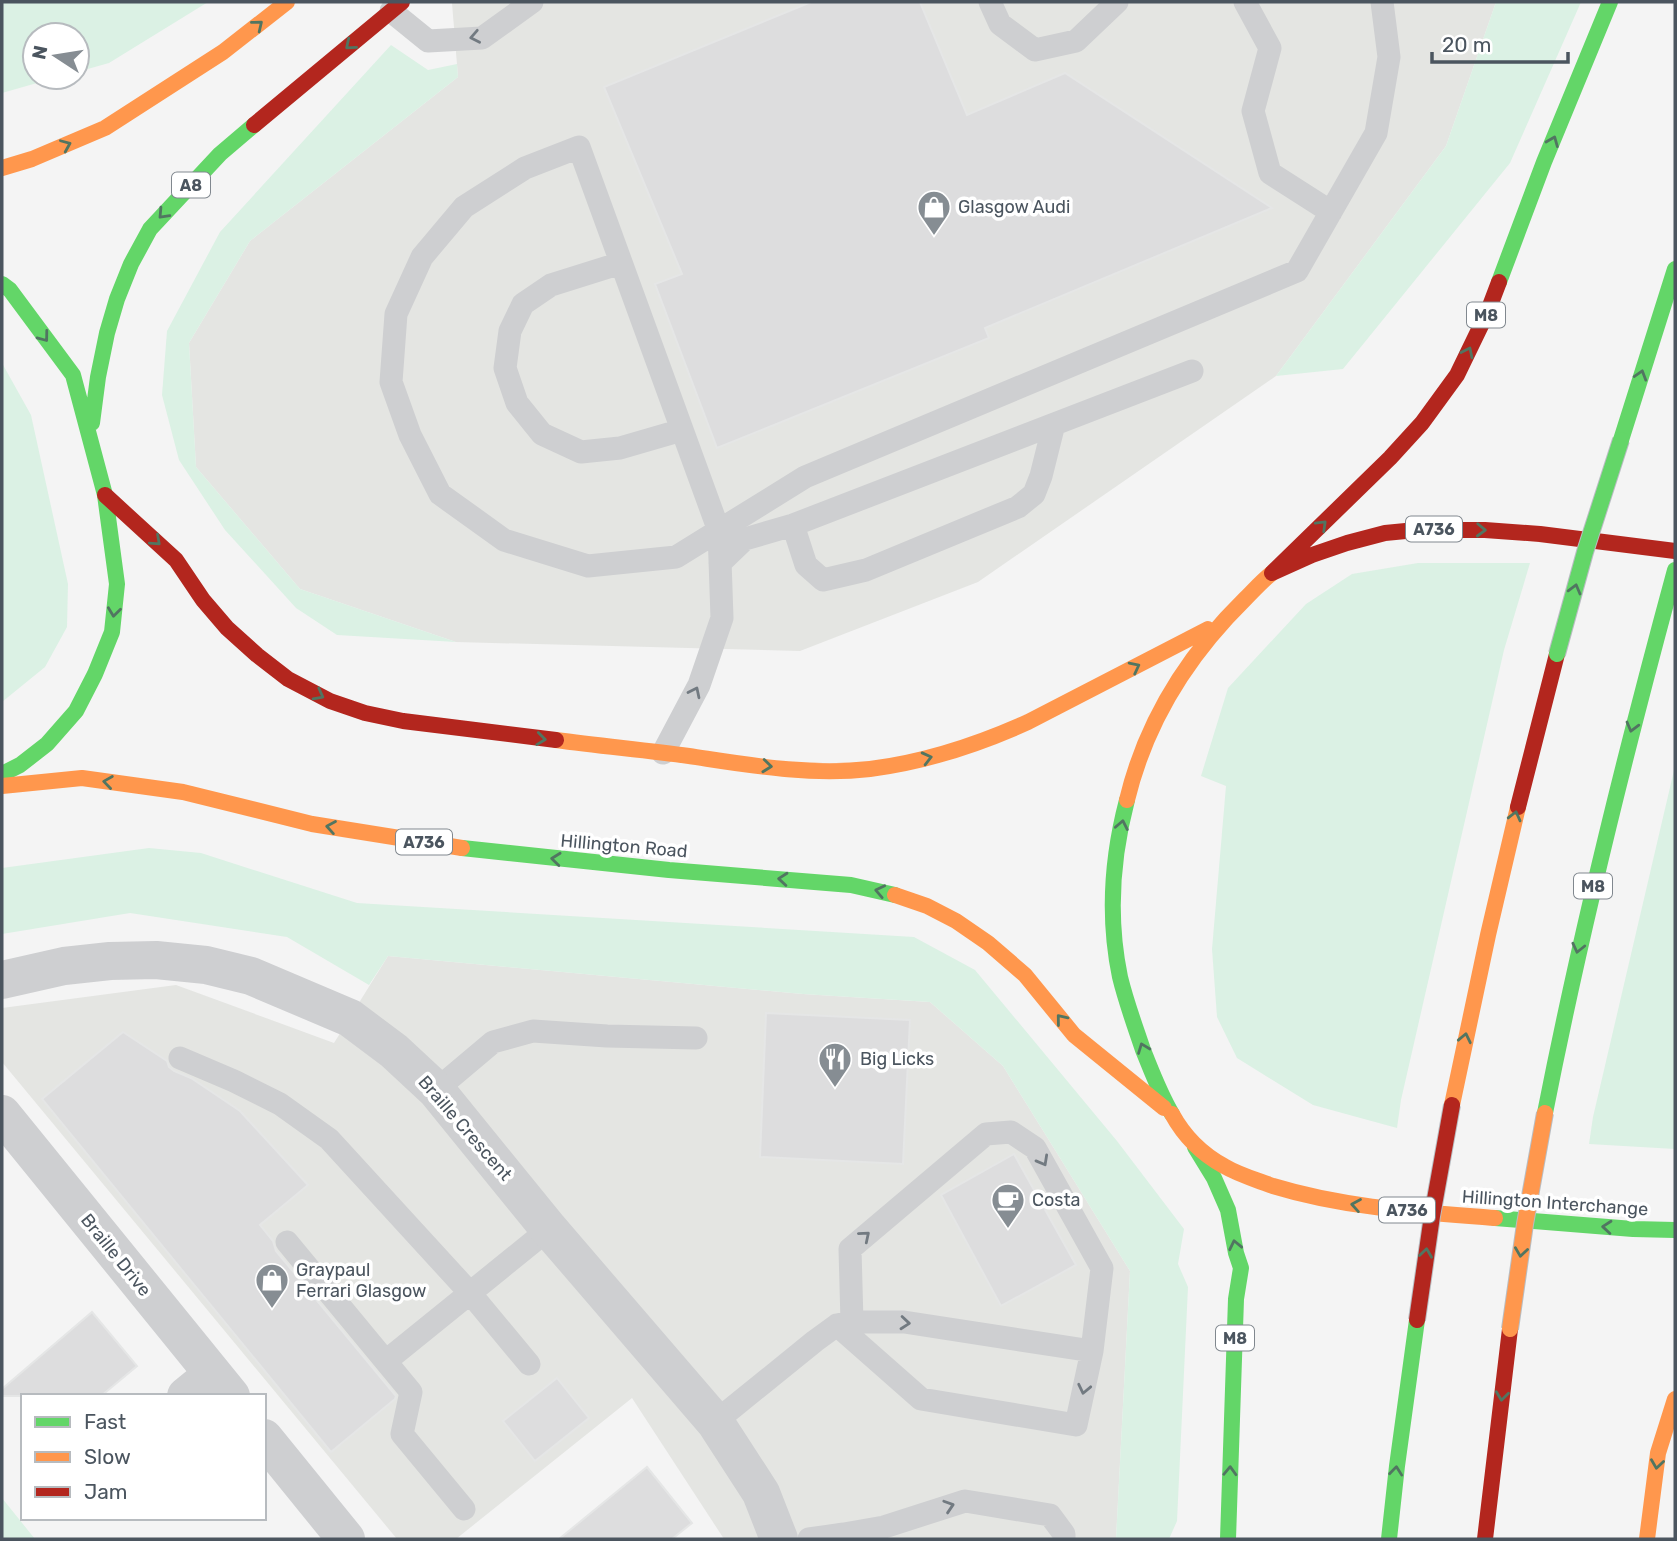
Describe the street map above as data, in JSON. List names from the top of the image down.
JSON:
{
  "streets": {
    "main road": [
      "A8",
      "M8",
      "A736",
      "Hillington Road",
      "Hillington Interchange"
    ],
    "street": ["Braille Crescent", "Braille Drive"]
  },
  "crossings": [
    ["M8", "Hillington Interchange"],
    ["A736", "Hillington Interchange"],
    ["Hillington Road", "Hillington Interchange"]
  ],
  "places": {
    "shop": ["Glasgow Audi", "Graypaul Ferrari Glasgow"],
    "restaurant": ["Big Licks"],
    "cafe": ["Costa"]
  },
  "legend": ["Fast", "Slow", "Jam"],
  "scale_bar": "20 m",
  "north": "left"
}
